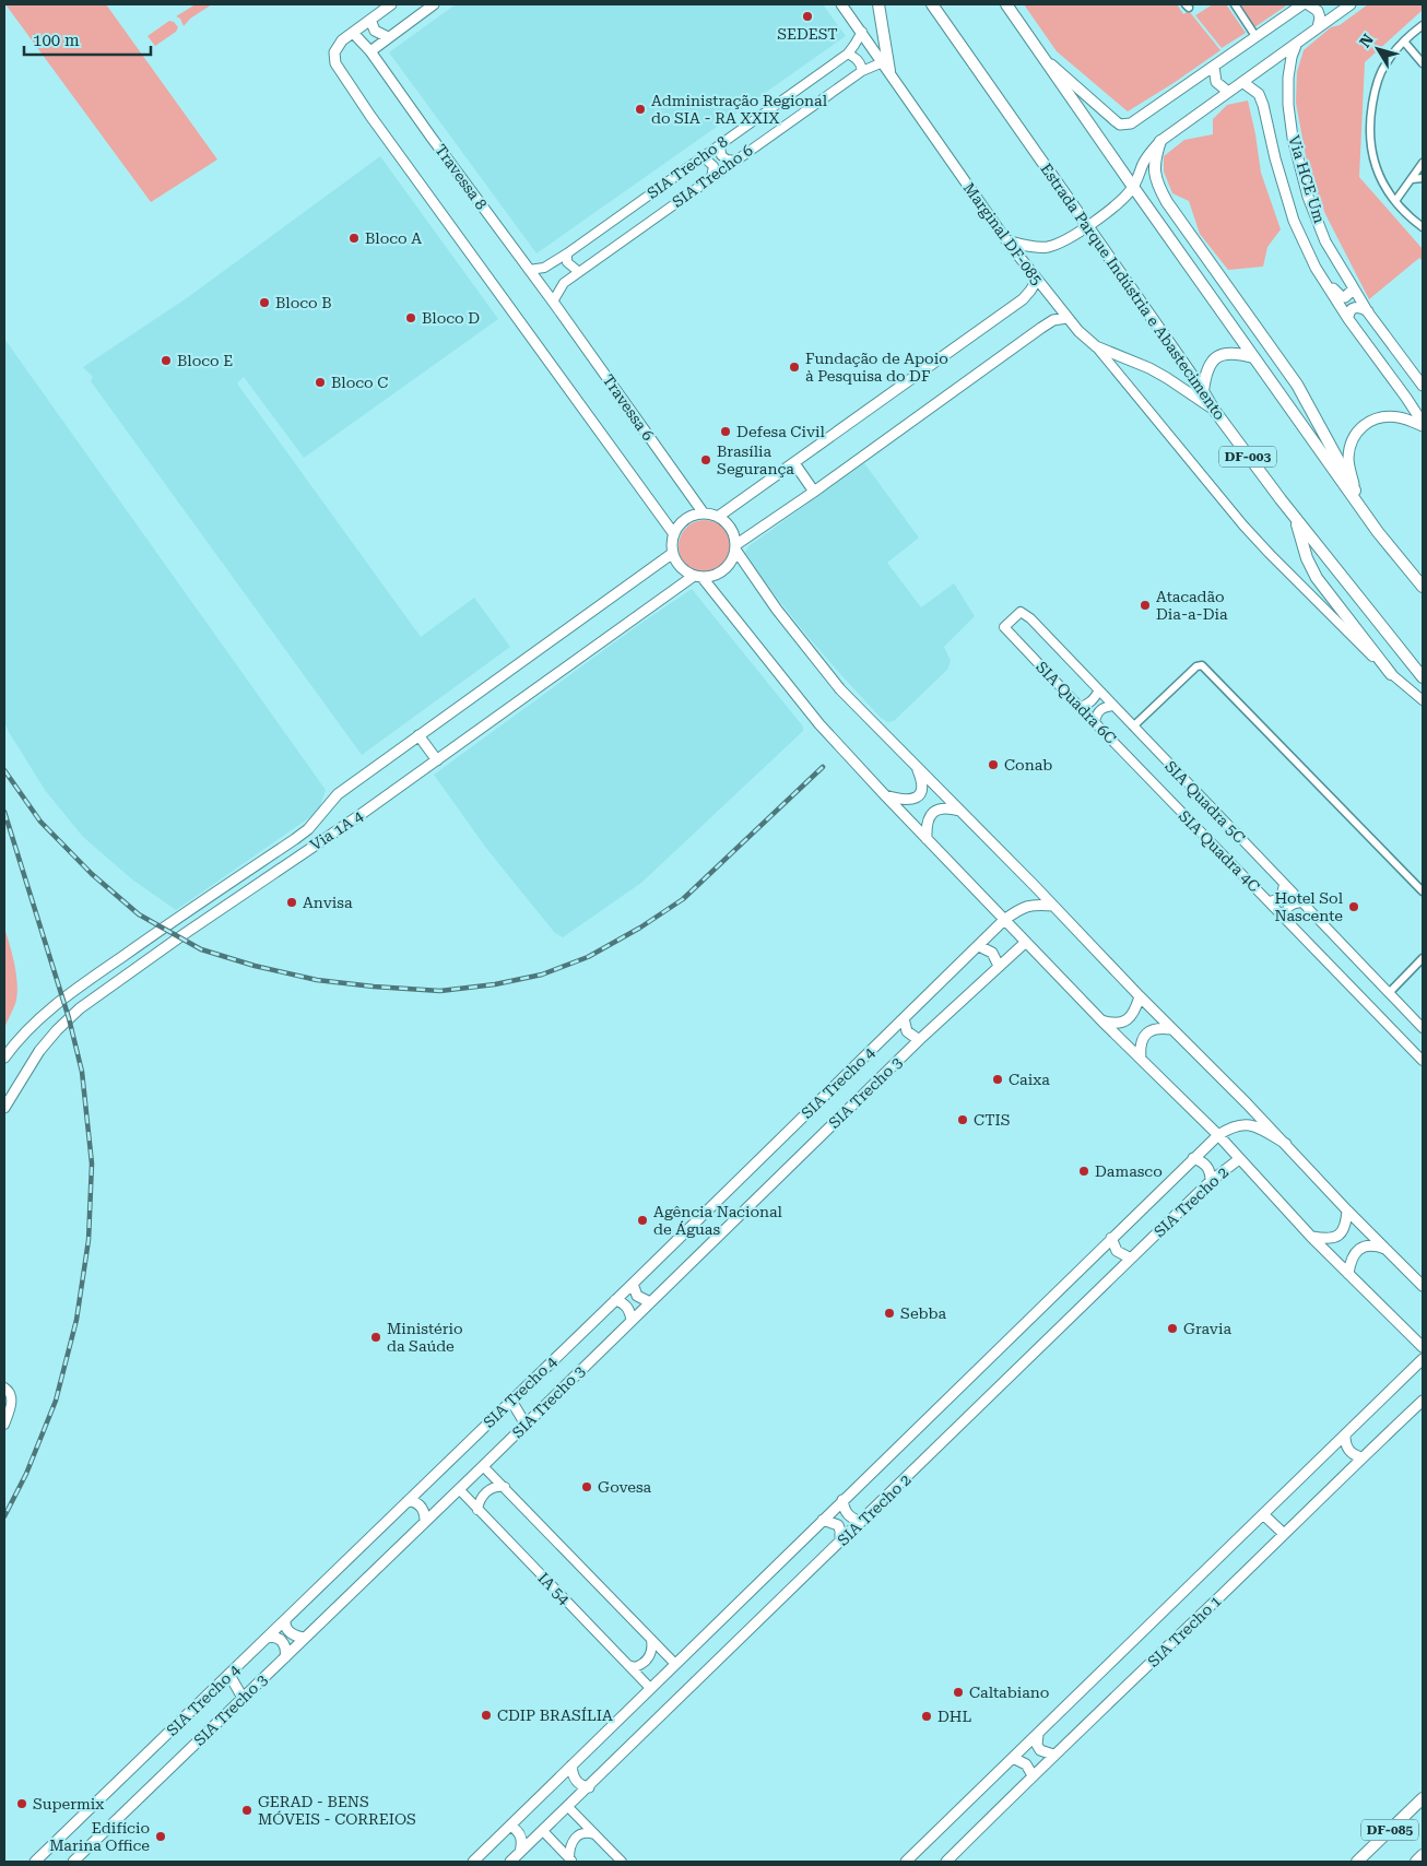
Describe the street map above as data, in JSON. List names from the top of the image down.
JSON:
{
  "streets": {
    "highway": ["Estrada Parque Indústria e Abastecimento", "DF-003", "DF-085"],
    "main road": [
      "Travessa 8",
      "Via HCE Um",
      "Marginal DF-085",
      "Travessa 6",
      "Via 1A 4",
      "SIA Trecho 4",
      "SIA Trecho 3",
      "SIA Trecho 2",
      "SIA Trecho 1"
    ],
    "street": [
      "SIA Trecho 8",
      "SIA Trecho 6",
      "SIA Quadra 6C",
      "SIA Quadra 5C",
      "SIA Quadra 4C",
      "IA 54"
    ]
  },
  "crossings": [
    ["SIA Trecho 8", "Travessa 8"],
    ["SIA Trecho 8", "Marginal DF-085"],
    ["SIA Trecho 6", "Travessa 8"],
    ["SIA Trecho 6", "Marginal DF-085"],
    ["SIA Trecho 6", "Travessa 6"],
    ["Travessa 8", "Travessa 6"],
    ["Marginal DF-085", "Estrada Parque Indústria e Abastecimento"],
    ["Travessa 6", "Via 1A 4"],
    ["SIA Quadra 6C", "SIA Quadra 5C"],
    ["SIA Quadra 6C", "SIA Quadra 4C"],
    ["SIA Trecho 3", "IA 54"]
  ],
  "places": [
    "SEDEST",
    "Administração Regional do SIA - RA XXIX",
    "Bloco A",
    "Bloco B",
    "Bloco D",
    "Bloco E",
    "Fundação de Apoio à Pesquisa do DF",
    "Bloco C",
    "Defesa Civil",
    "Brasília Segurança",
    "Atacadão Dia-a-Dia",
    "Conab",
    "Anvisa",
    "Hotel Sol Nascente",
    "Caixa",
    "CTIS",
    "Damasco",
    "Agência Nacional de Águas",
    "Sebba",
    "Gravia",
    "Ministério da Saúde",
    "Govesa",
    "Caltabiano",
    "CDIP BRASÍLIA",
    "DHL",
    "Supermix",
    "GERAD - BENS MÓVEIS - CORREIOS",
    "Edifício Marina Office"
  ],
  "scale_bar": "100 m",
  "north": "top left"
}
